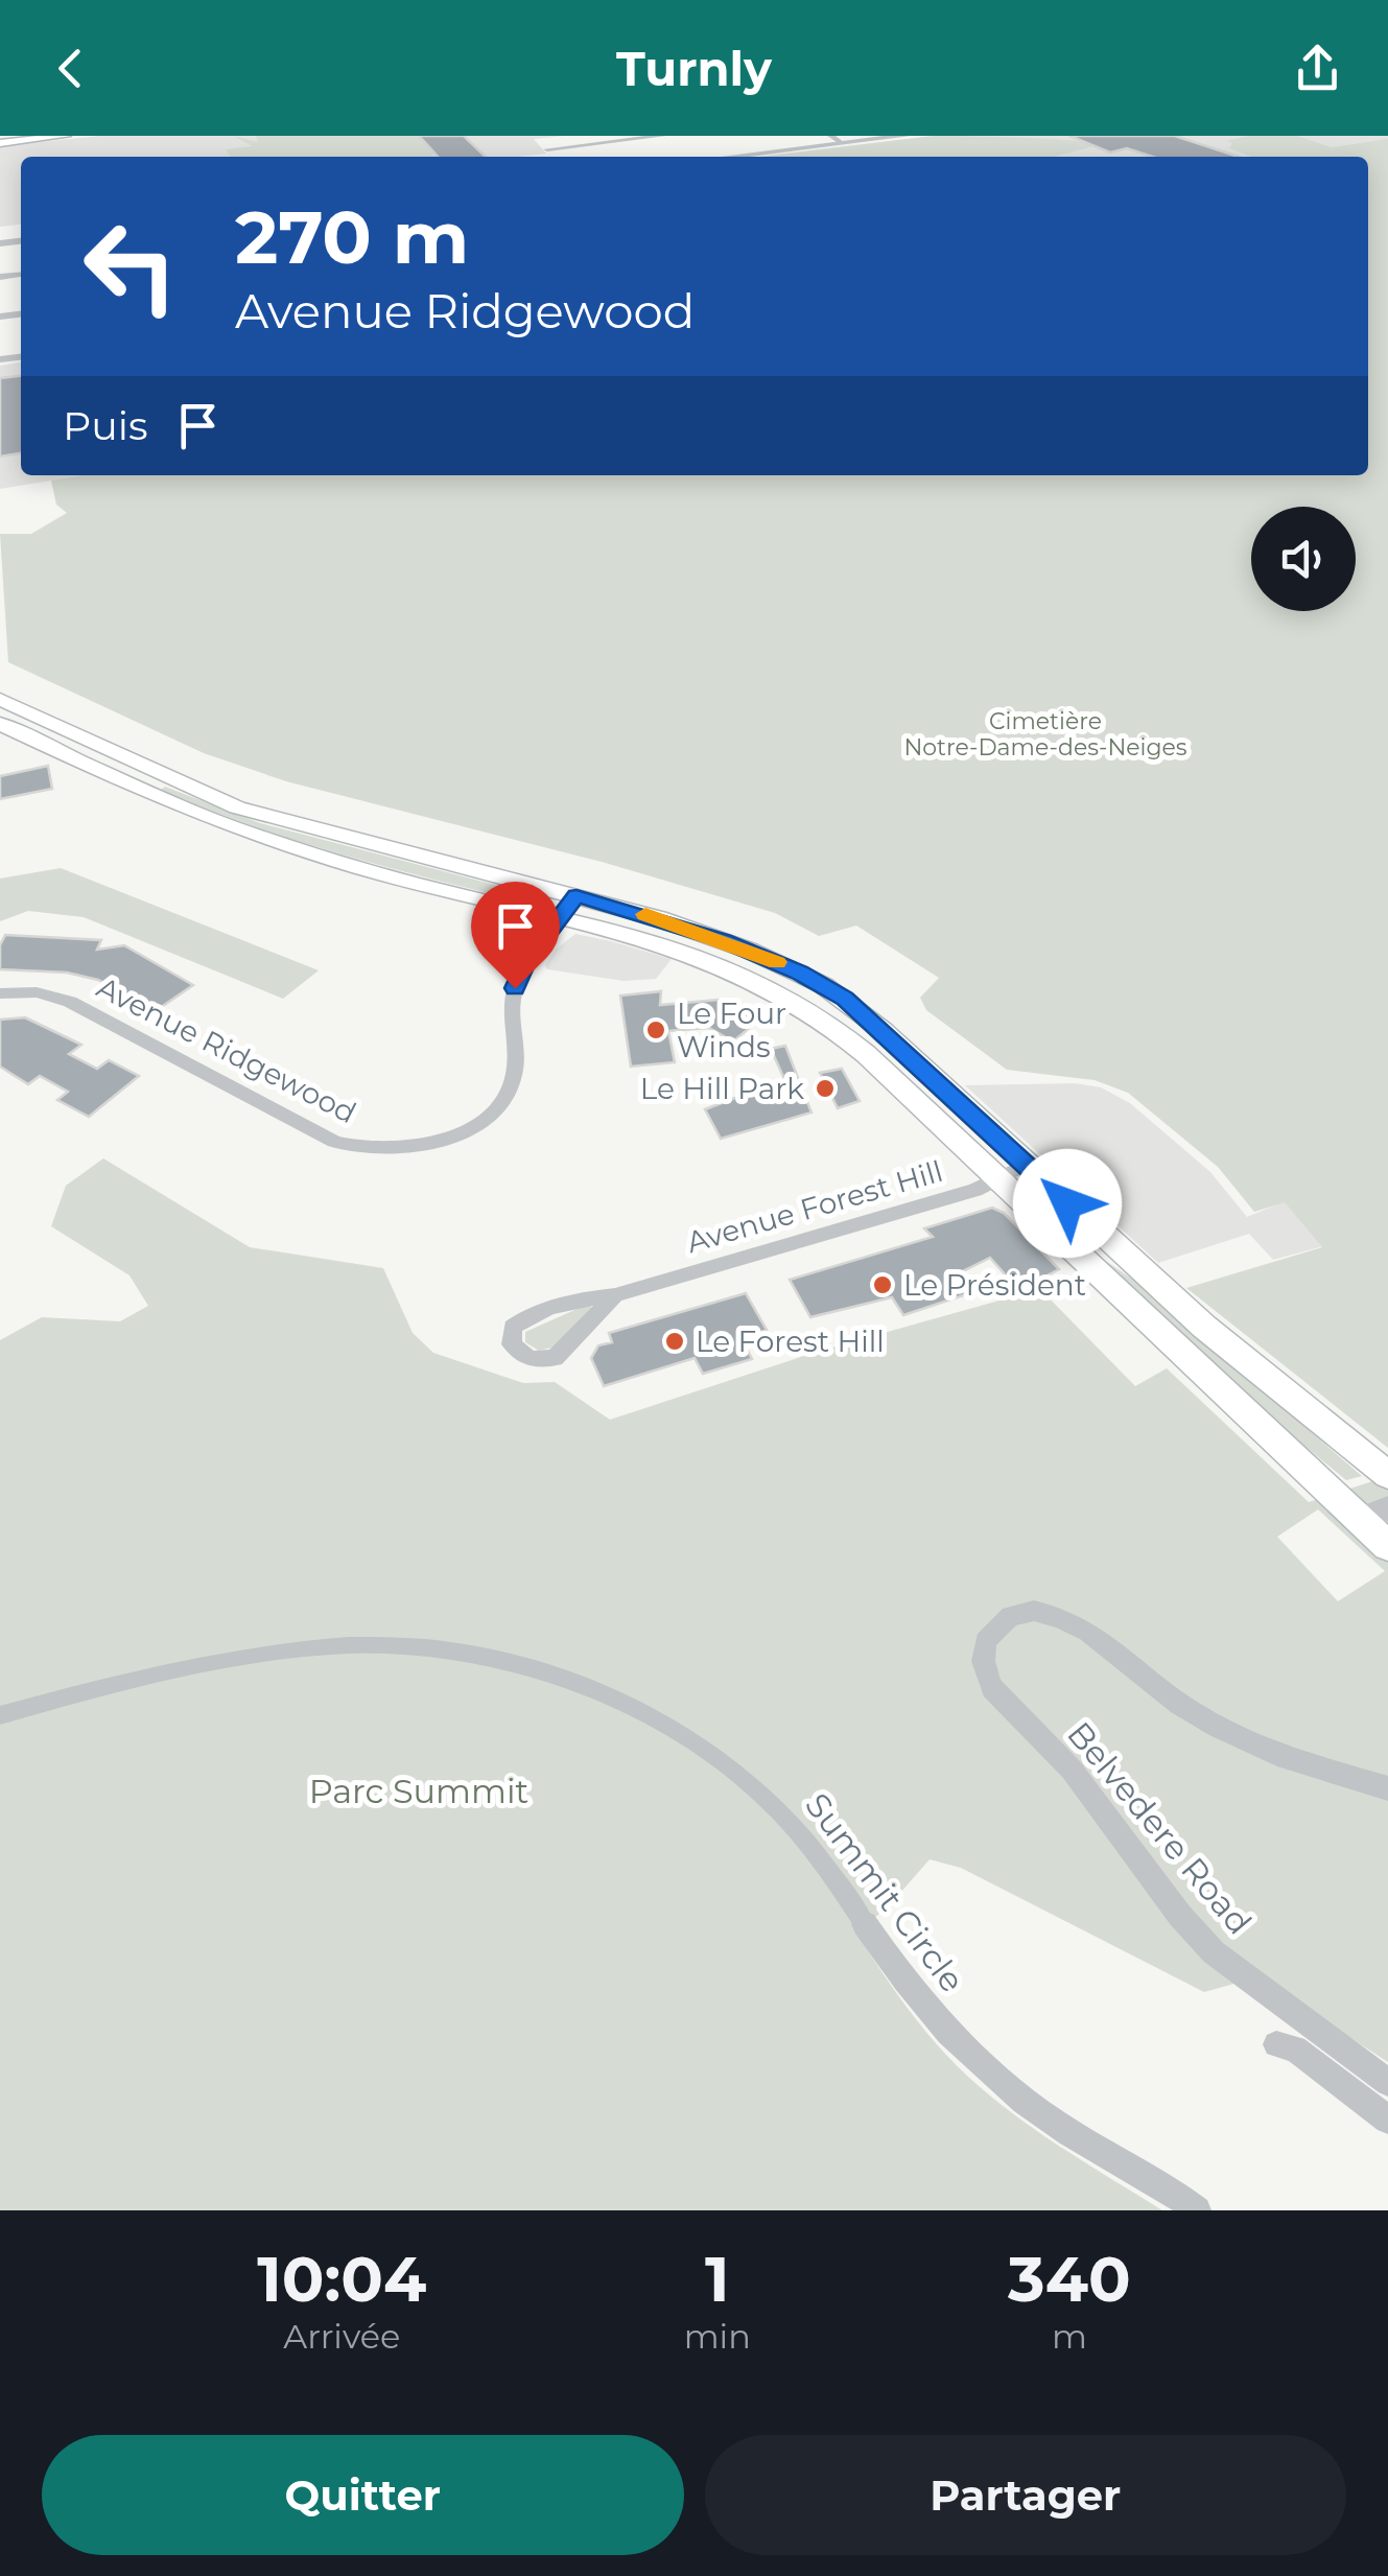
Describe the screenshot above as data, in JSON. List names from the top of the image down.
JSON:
{
  "streets": {
    "street": [
      "Avenue Ridgewood",
      "Avenue Forest Hill",
      "Belvedere Road",
      "Summit Circle"
    ]
  },
  "parks": ["Cimetière Notre-Dame-des-Neiges", "Parc Summit"],
  "places": [
    "Le Four Winds",
    "Le Hill Park",
    "Le Président",
    "Le Forest Hill"
  ],
  "page": {
    "header": "Turnly",
    "turn": ["270 m", "Avenue Ridgewood"],
    "then": "Puis",
    "eta": [
      "10:04",
      "Arrivée",
      "1",
      "min",
      "340",
      "m"
    ],
    "buttons": ["Quitter", "Partager"]
  }
}
